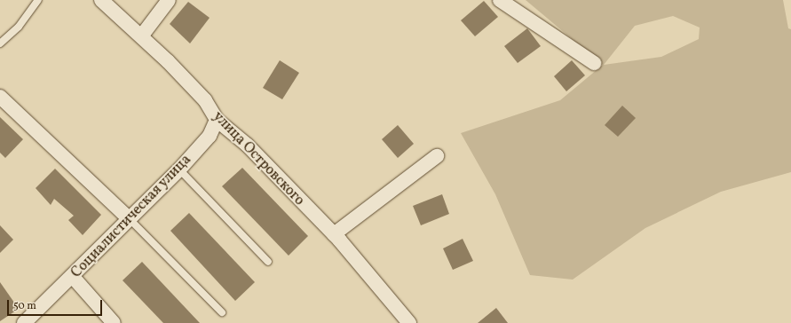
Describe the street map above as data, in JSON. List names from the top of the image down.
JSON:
{
  "streets": {
    "street": ["улица Островского", "Социалистическая улица"]
  },
  "crossings": [
    ["улица Островского", "Социалистическая улица"]
  ],
  "scale_bar": "50 m"
}
